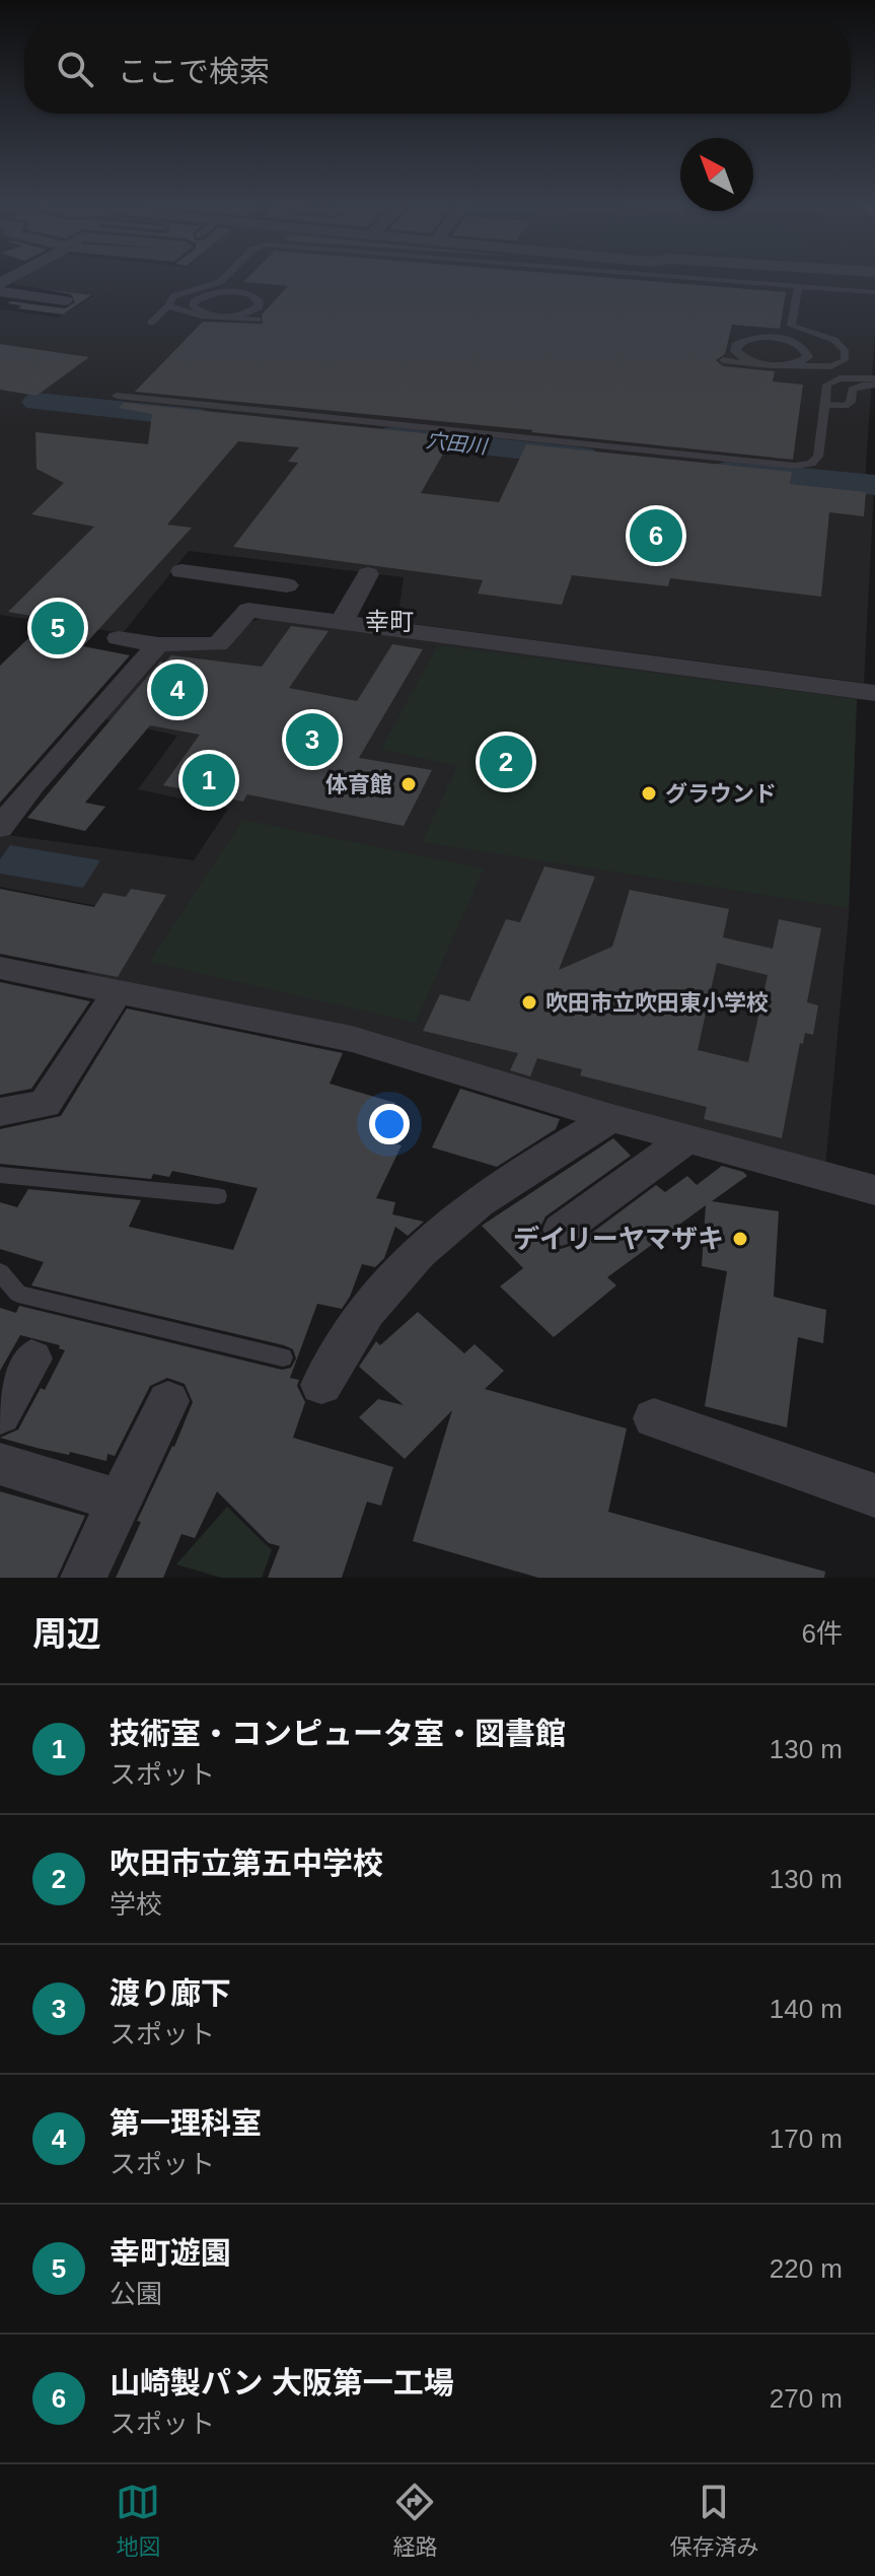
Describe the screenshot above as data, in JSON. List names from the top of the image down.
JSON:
{
  "districts": ["幸町"],
  "water": ["穴田川"],
  "places": [
    "体育館",
    "グラウンド",
    "吹田市立吹田東小学校",
    "デイリーヤマザキ"
  ],
  "north": "top left",
  "page": {
    "search": "ここで検索",
    "pins": [
      "6",
      "5",
      "4",
      "3",
      "2",
      "1"
    ],
    "heading": ["周辺", "6件"],
    "list": [
      {
        "mark": "1",
        "name": "技術室・コンピュータ室・図書館",
        "note": "スポット",
        "value": "130 m"
      },
      {
        "mark": "2",
        "name": "吹田市立第五中学校",
        "note": "学校",
        "value": "130 m"
      },
      {
        "mark": "3",
        "name": "渡り廊下",
        "note": "スポット",
        "value": "140 m"
      },
      {
        "mark": "4",
        "name": "第一理科室",
        "note": "スポット",
        "value": "170 m"
      },
      {
        "mark": "5",
        "name": "幸町遊園",
        "note": "公園",
        "value": "220 m"
      },
      {
        "mark": "6",
        "name": "山崎製パン 大阪第一工場",
        "note": "スポット",
        "value": "270 m"
      }
    ],
    "nav": ["地図", "経路", "保存済み"]
  }
}
